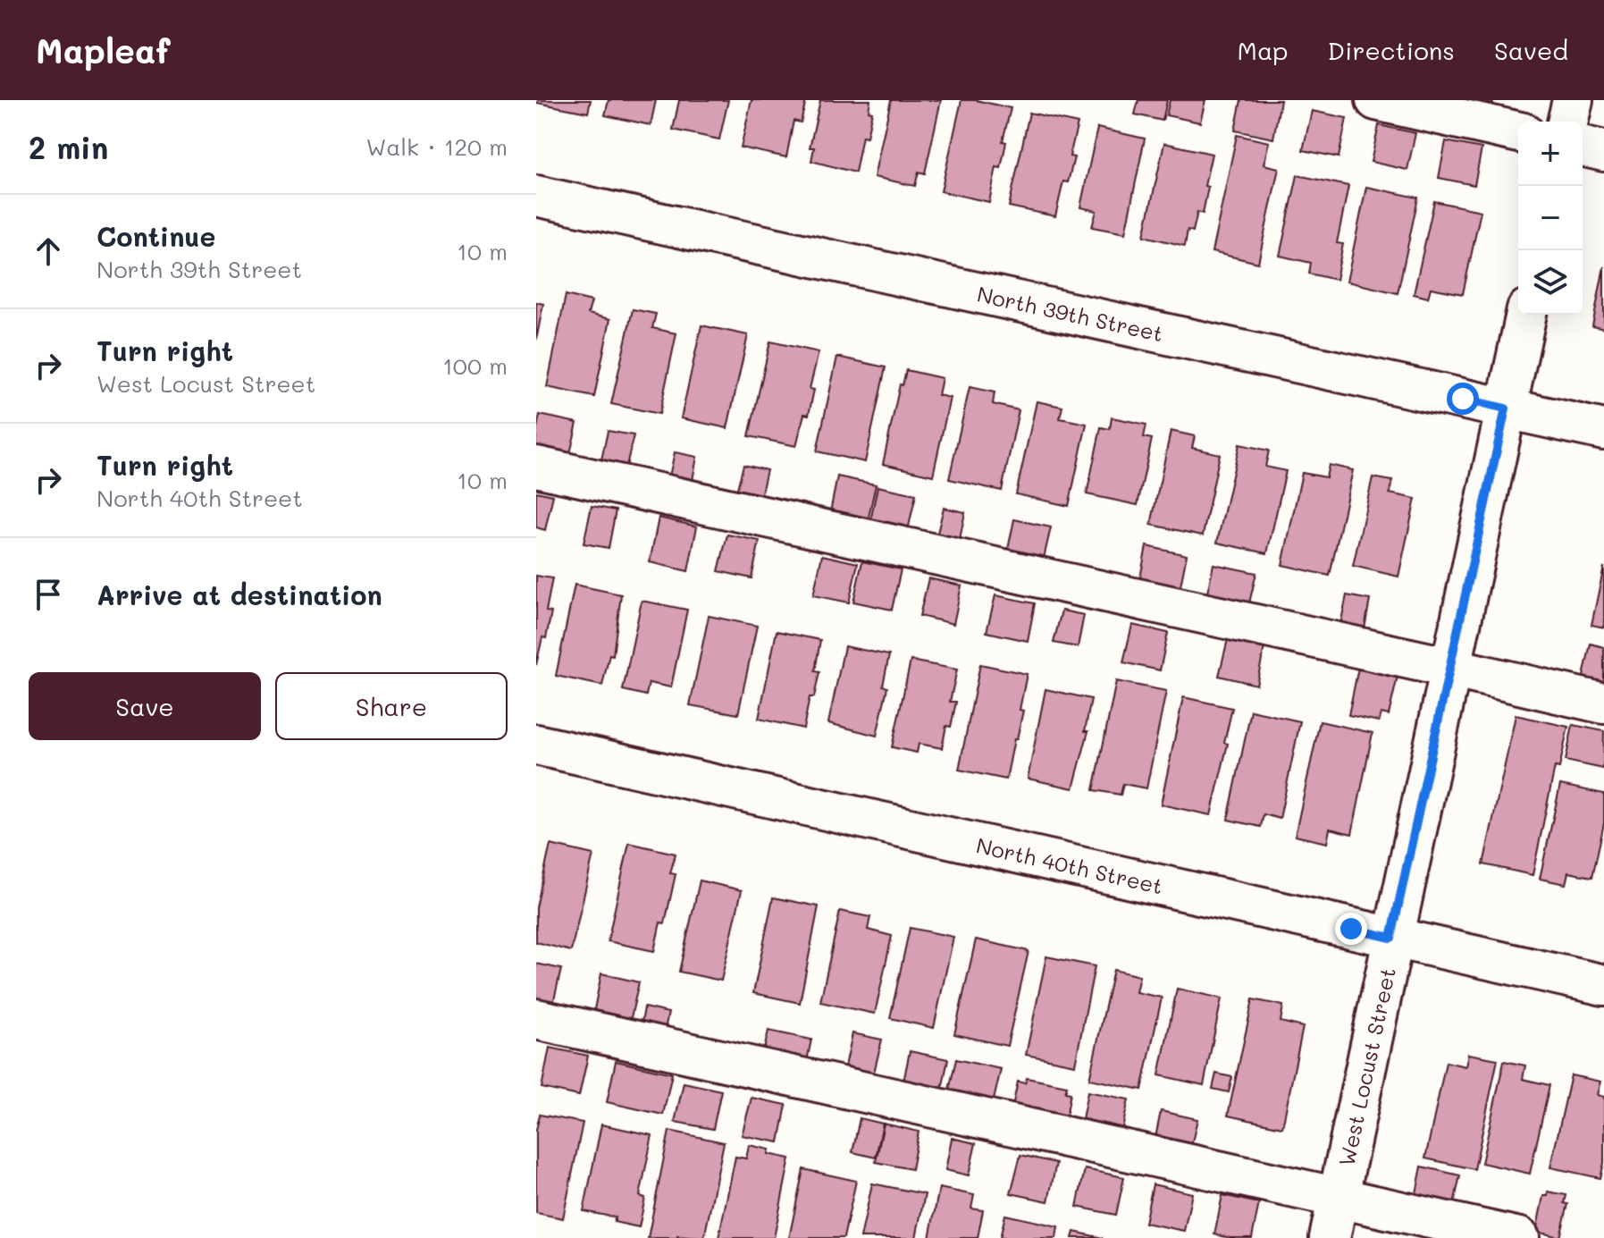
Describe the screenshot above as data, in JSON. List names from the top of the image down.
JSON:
{
  "streets": {
    "street": ["North 39th Street", "North 40th Street", "West Locust Street"]
  },
  "crossings": [
    ["North 39th Street", "West Locust Street"],
    ["North 40th Street", "West Locust Street"]
  ],
  "page": {
    "header": "Mapleaf",
    "nav": ["Map", "Directions", "Saved"],
    "heading": ["2 min", "Walk · 120 m"],
    "map_buttons": ["+", "−"],
    "list": [
      ["Continue", "North 39th Street", "10 m"],
      ["Turn right", "West Locust Street", "100 m"],
      ["Turn right", "North 40th Street", "10 m"],
      "Arrive at destination"
    ],
    "buttons": ["Save", "Share"]
  }
}
